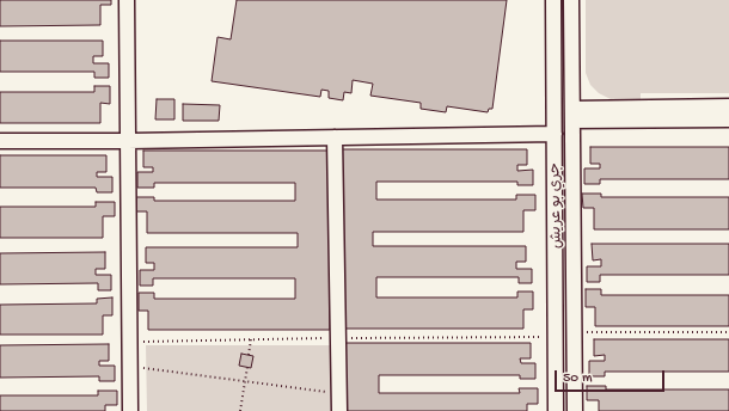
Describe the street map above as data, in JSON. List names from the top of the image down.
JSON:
{
  "streets": {
    "street": ["جري بو عريش"]
  },
  "scale_bar": "50 m"
}
